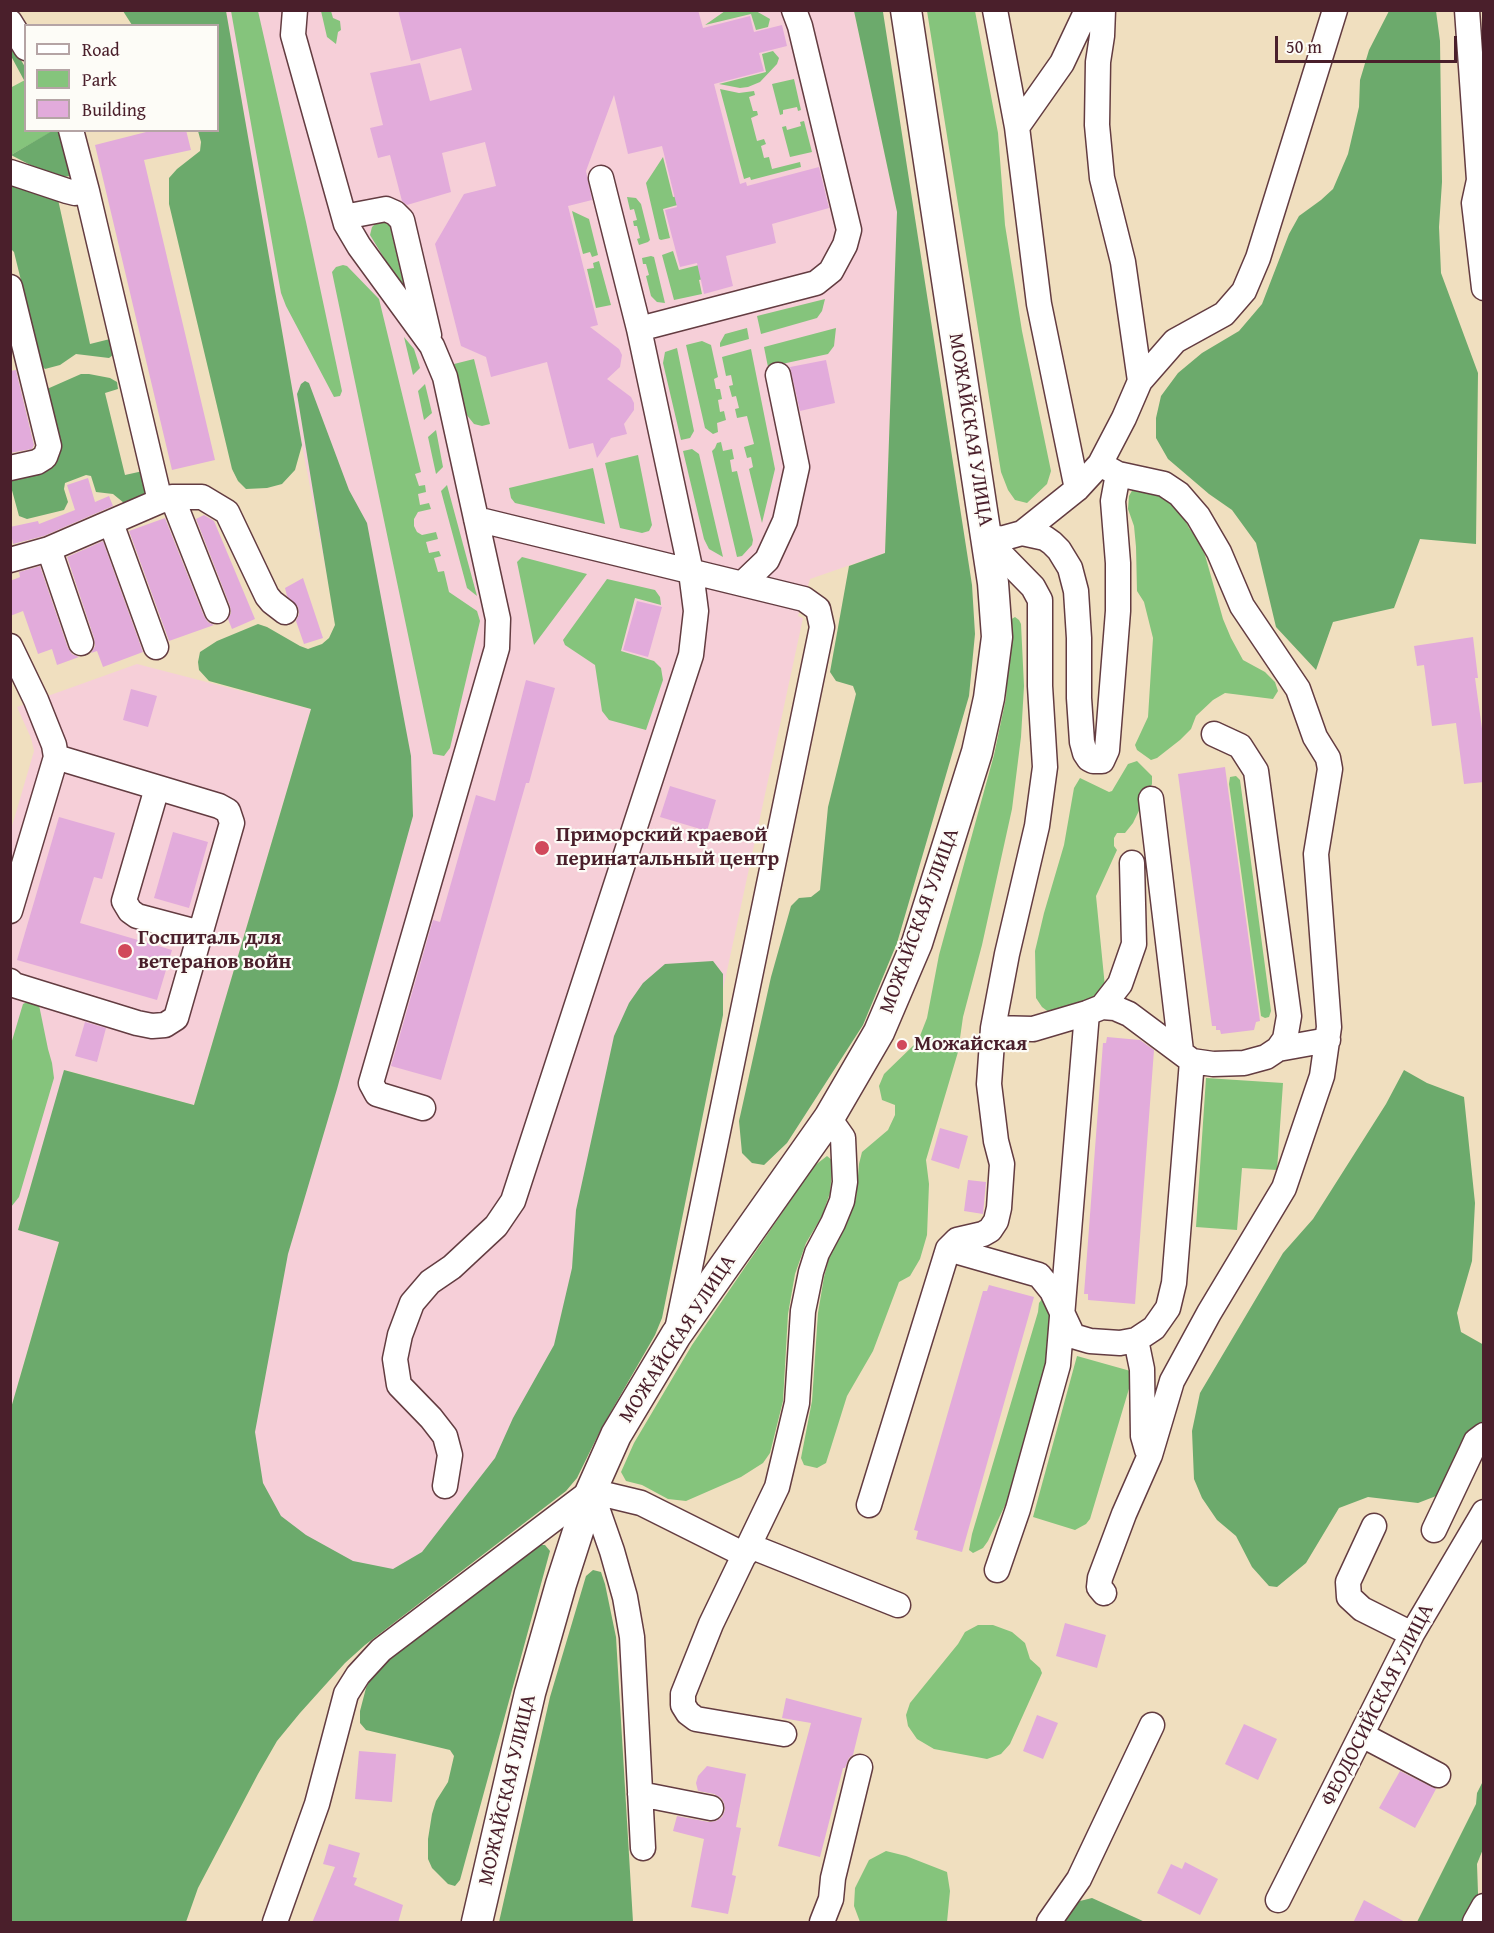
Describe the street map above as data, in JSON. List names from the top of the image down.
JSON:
{
  "streets": {
    "main road": ["МОЖАЙСКАЯ УЛИЦА"],
    "street": ["ФЕОДОСИЙСКАЯ УЛИЦА"]
  },
  "places": ["Приморский краевой перинатальный центр", "Госпиталь для ветеранов войн", "Можайская"],
  "legend": ["Road", "Park", "Building"],
  "scale_bar": "50 m"
}
